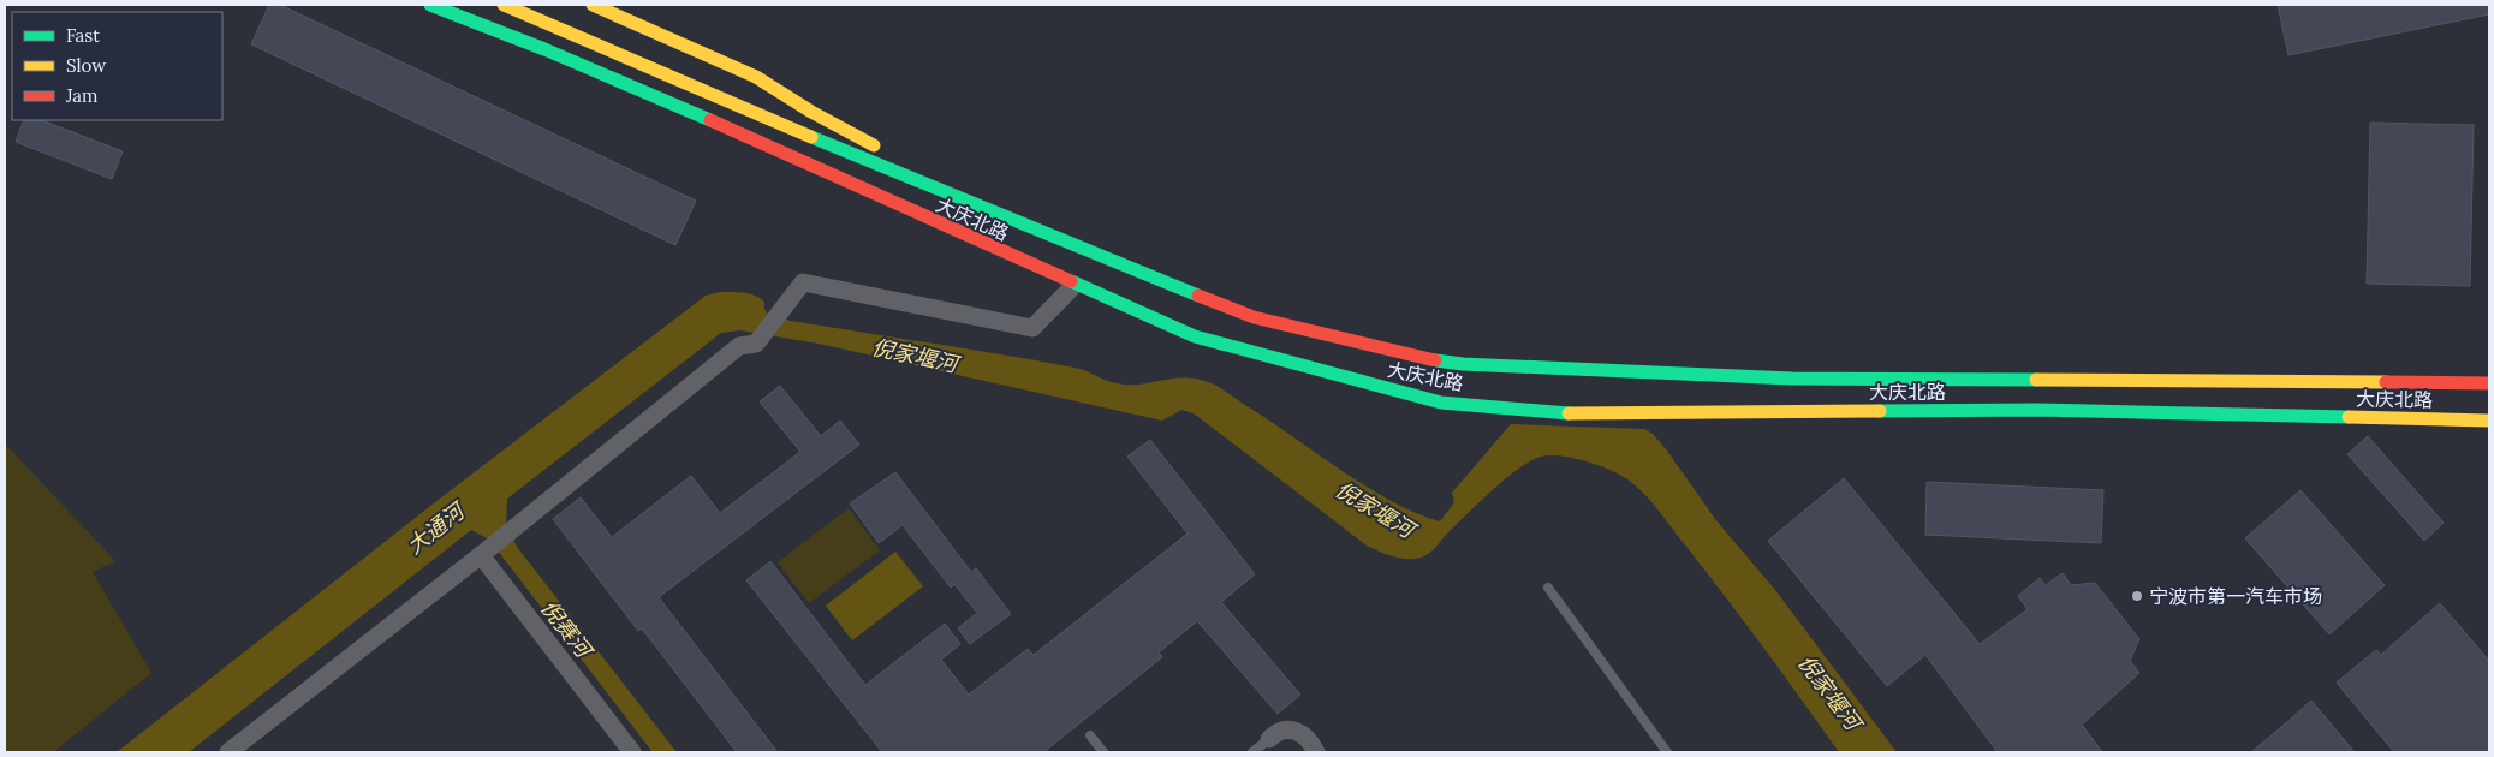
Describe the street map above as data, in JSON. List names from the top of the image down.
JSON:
{
  "streets": {
    "main road": ["大庆北路"]
  },
  "water": ["倪家堰河", "大通河", "倪赛河"],
  "places": ["宁波市第一汽车市场"],
  "legend": ["Fast", "Slow", "Jam"]
}
